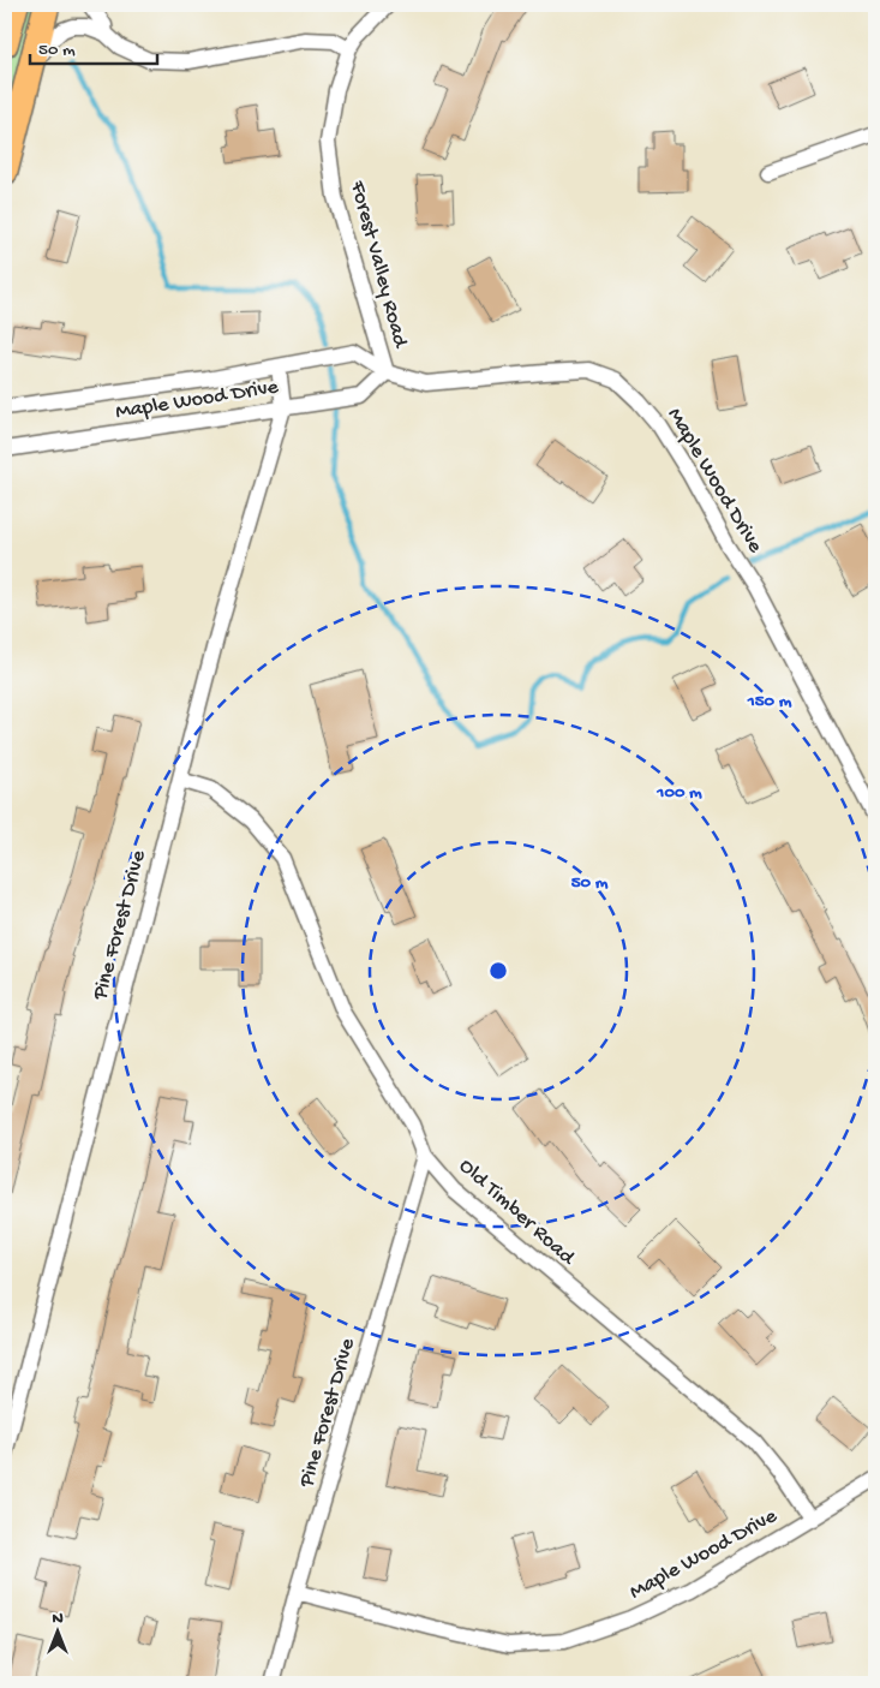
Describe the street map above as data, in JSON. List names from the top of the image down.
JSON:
{
  "streets": {
    "street": [
      "Forest Valley Road",
      "Maple Wood Drive",
      "Pine Forest Drive",
      "Old Timber Road"
    ]
  },
  "crossings": [
    ["Forest Valley Road", "Maple Wood Drive"],
    ["Maple Wood Drive", "Pine Forest Drive"],
    ["Maple Wood Drive", "Old Timber Road"],
    ["Pine Forest Drive", "Old Timber Road"]
  ],
  "scale_bar": "50 m",
  "north": "top",
  "rings": ["150 m", "100 m", "50 m"]
}
